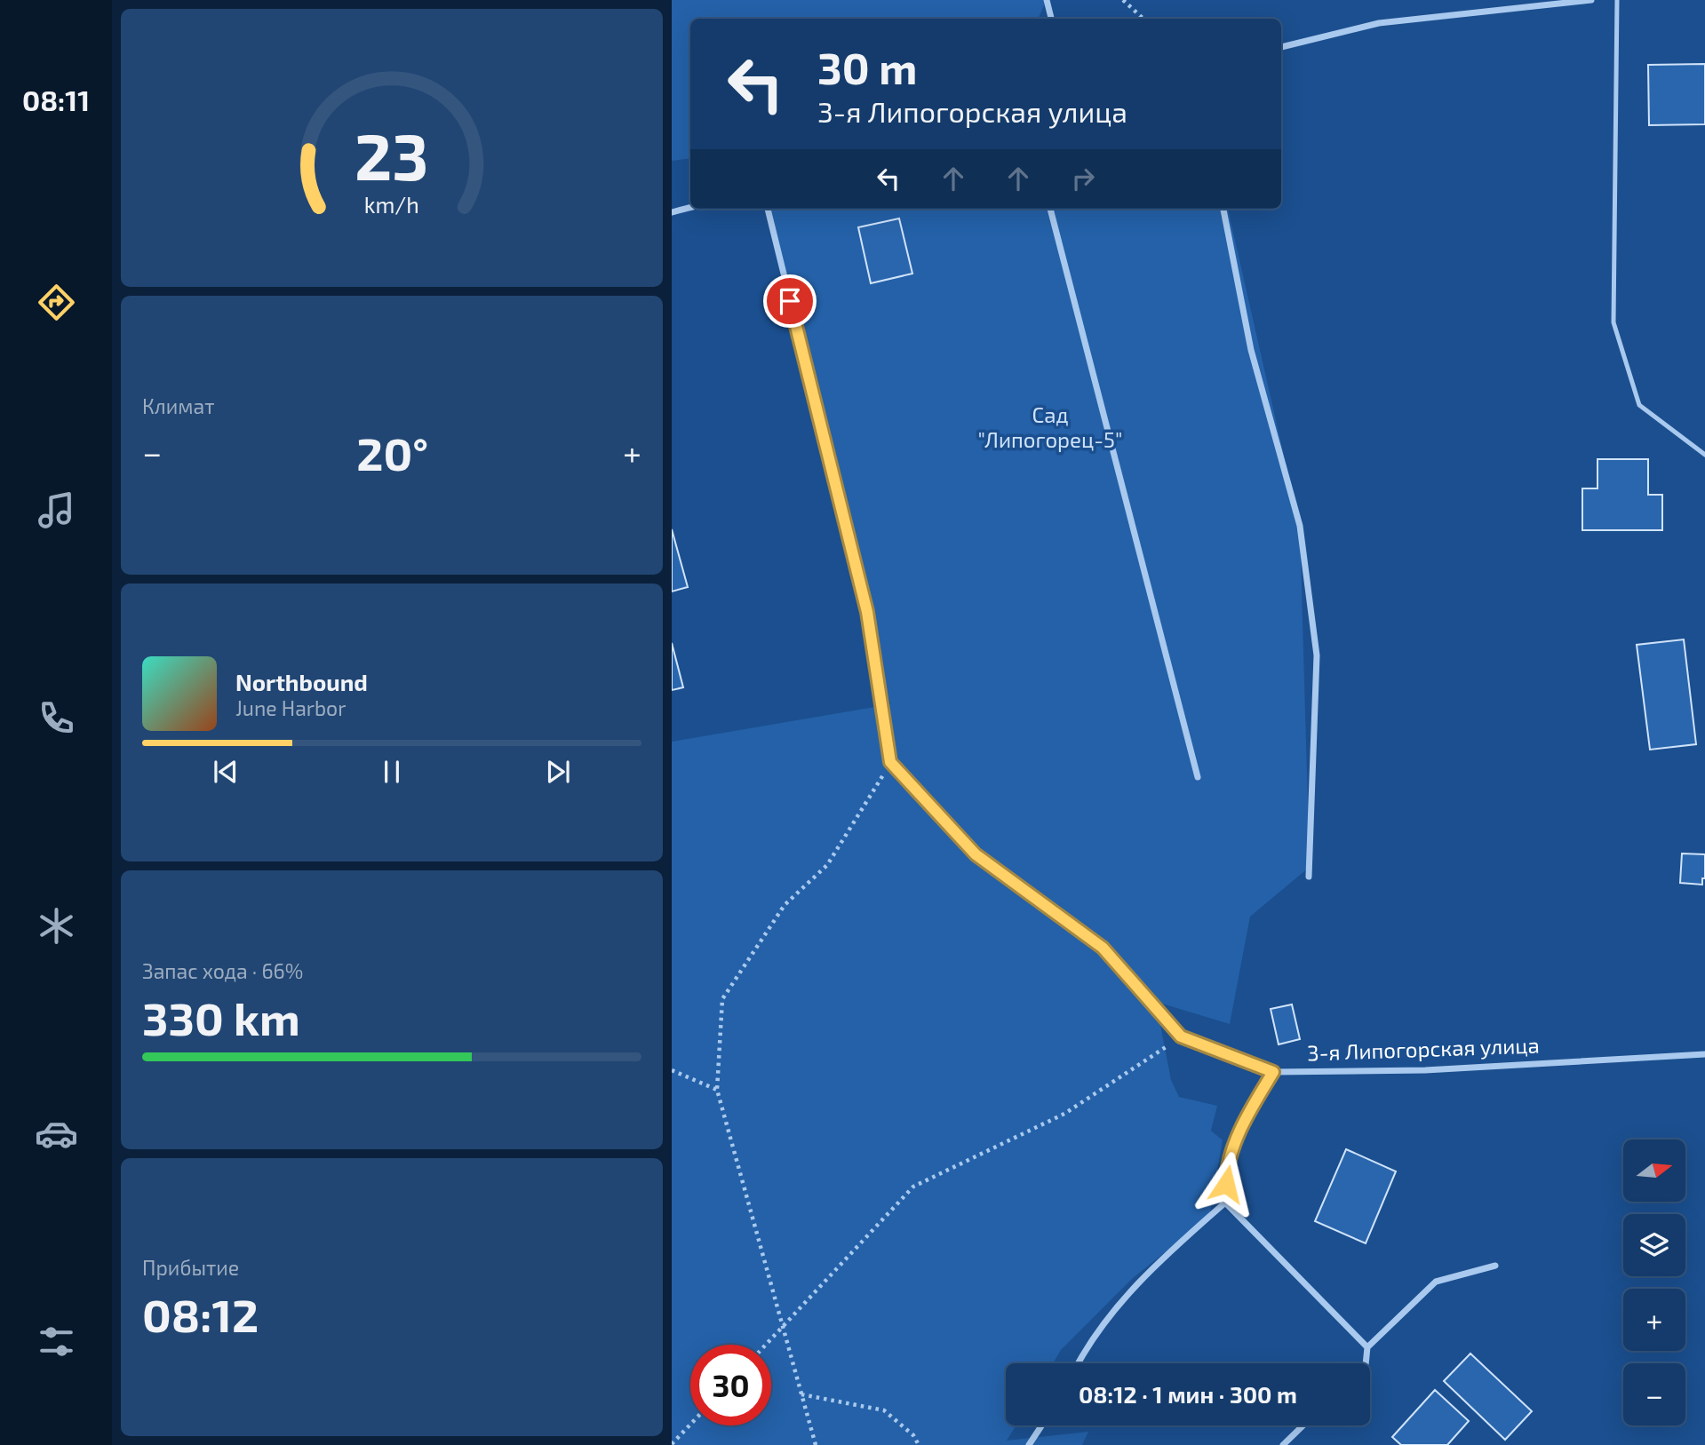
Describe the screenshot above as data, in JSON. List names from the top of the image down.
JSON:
{
  "streets": {
    "street": ["3-я Липогорская улица"]
  },
  "parks": ["Сад \"Липогорец-5\""],
  "north": "right",
  "page": {
    "tabs": "08:11",
    "turn": ["30 m", "3-я Липогорская улица"],
    "tile": [
      "Климат",
      ["Запас хода · 66%", "330 km"],
      ["Прибытие", "08:12"]
    ],
    "heat": ["−", "20°", "+"],
    "song": ["Northbound", "June Harbor"],
    "map_buttons": ["+", "−"],
    "limit": "30",
    "trip": "08:12 · 1 мин · 300 m",
    "gauge": ["23", "km/h"]
  }
}
